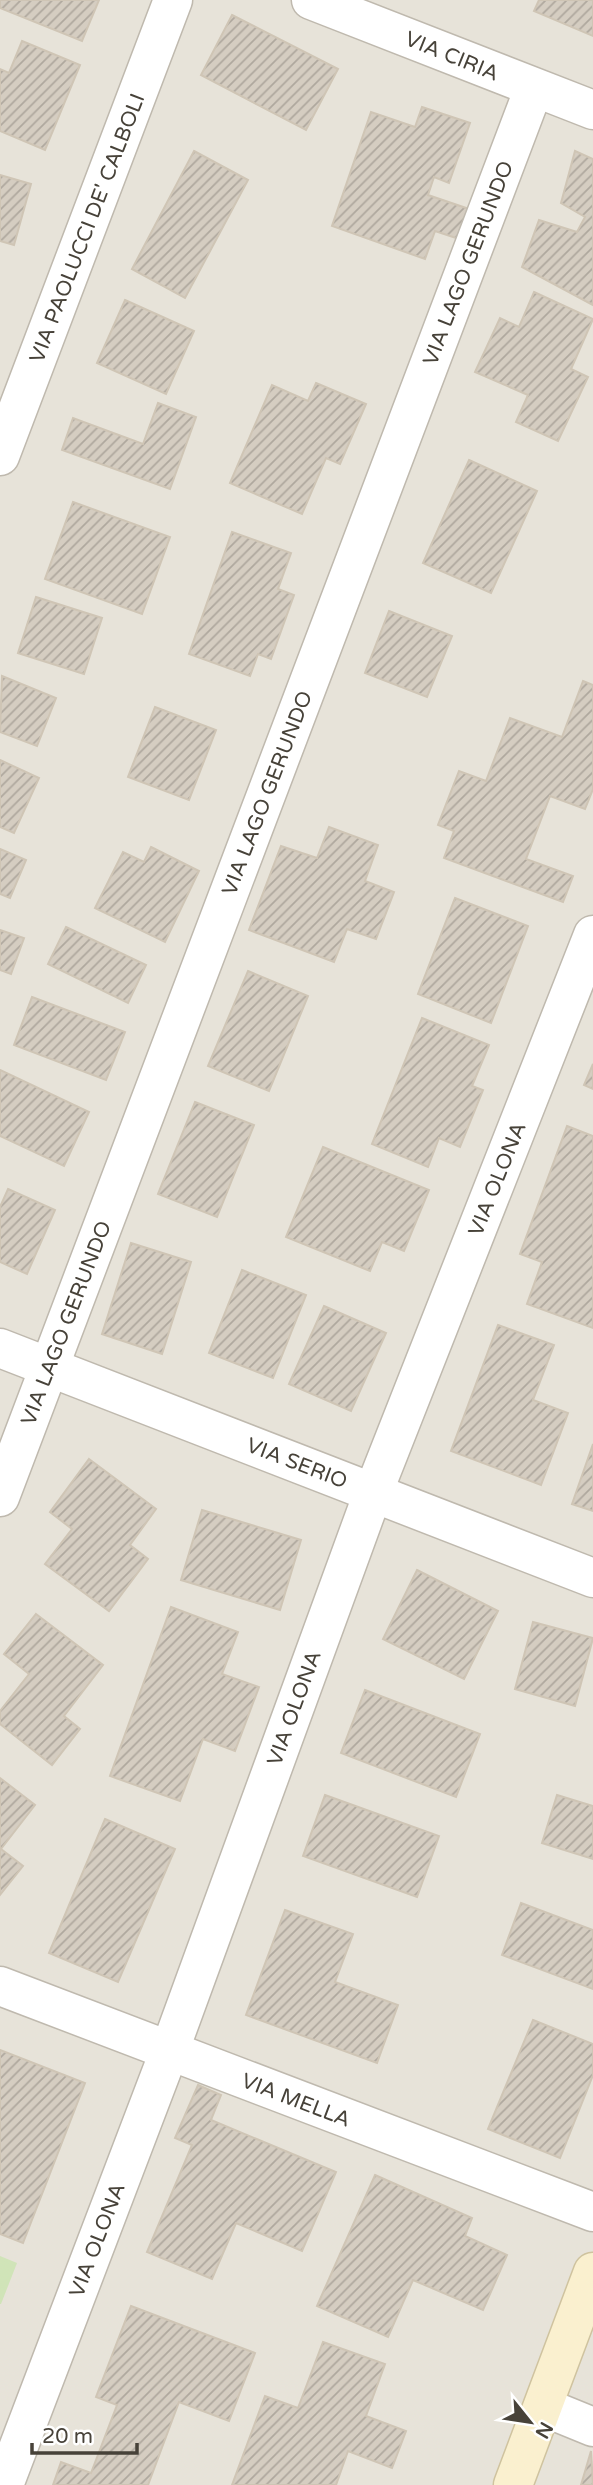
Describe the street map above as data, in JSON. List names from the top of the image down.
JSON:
{
  "streets": {
    "street": [
      "VIA CIRIA",
      "VIA PAOLUCCI DE' CALBOLI",
      "VIA LAGO GERUNDO",
      "VIA OLONA",
      "VIA SERIO",
      "VIA MELLA"
    ]
  },
  "crossings": [
    ["VIA CIRIA", "VIA LAGO GERUNDO"],
    ["VIA LAGO GERUNDO", "VIA SERIO"],
    ["VIA OLONA", "VIA SERIO"],
    ["VIA OLONA", "VIA MELLA"]
  ],
  "scale_bar": "20 m",
  "north": "bottom right"
}
